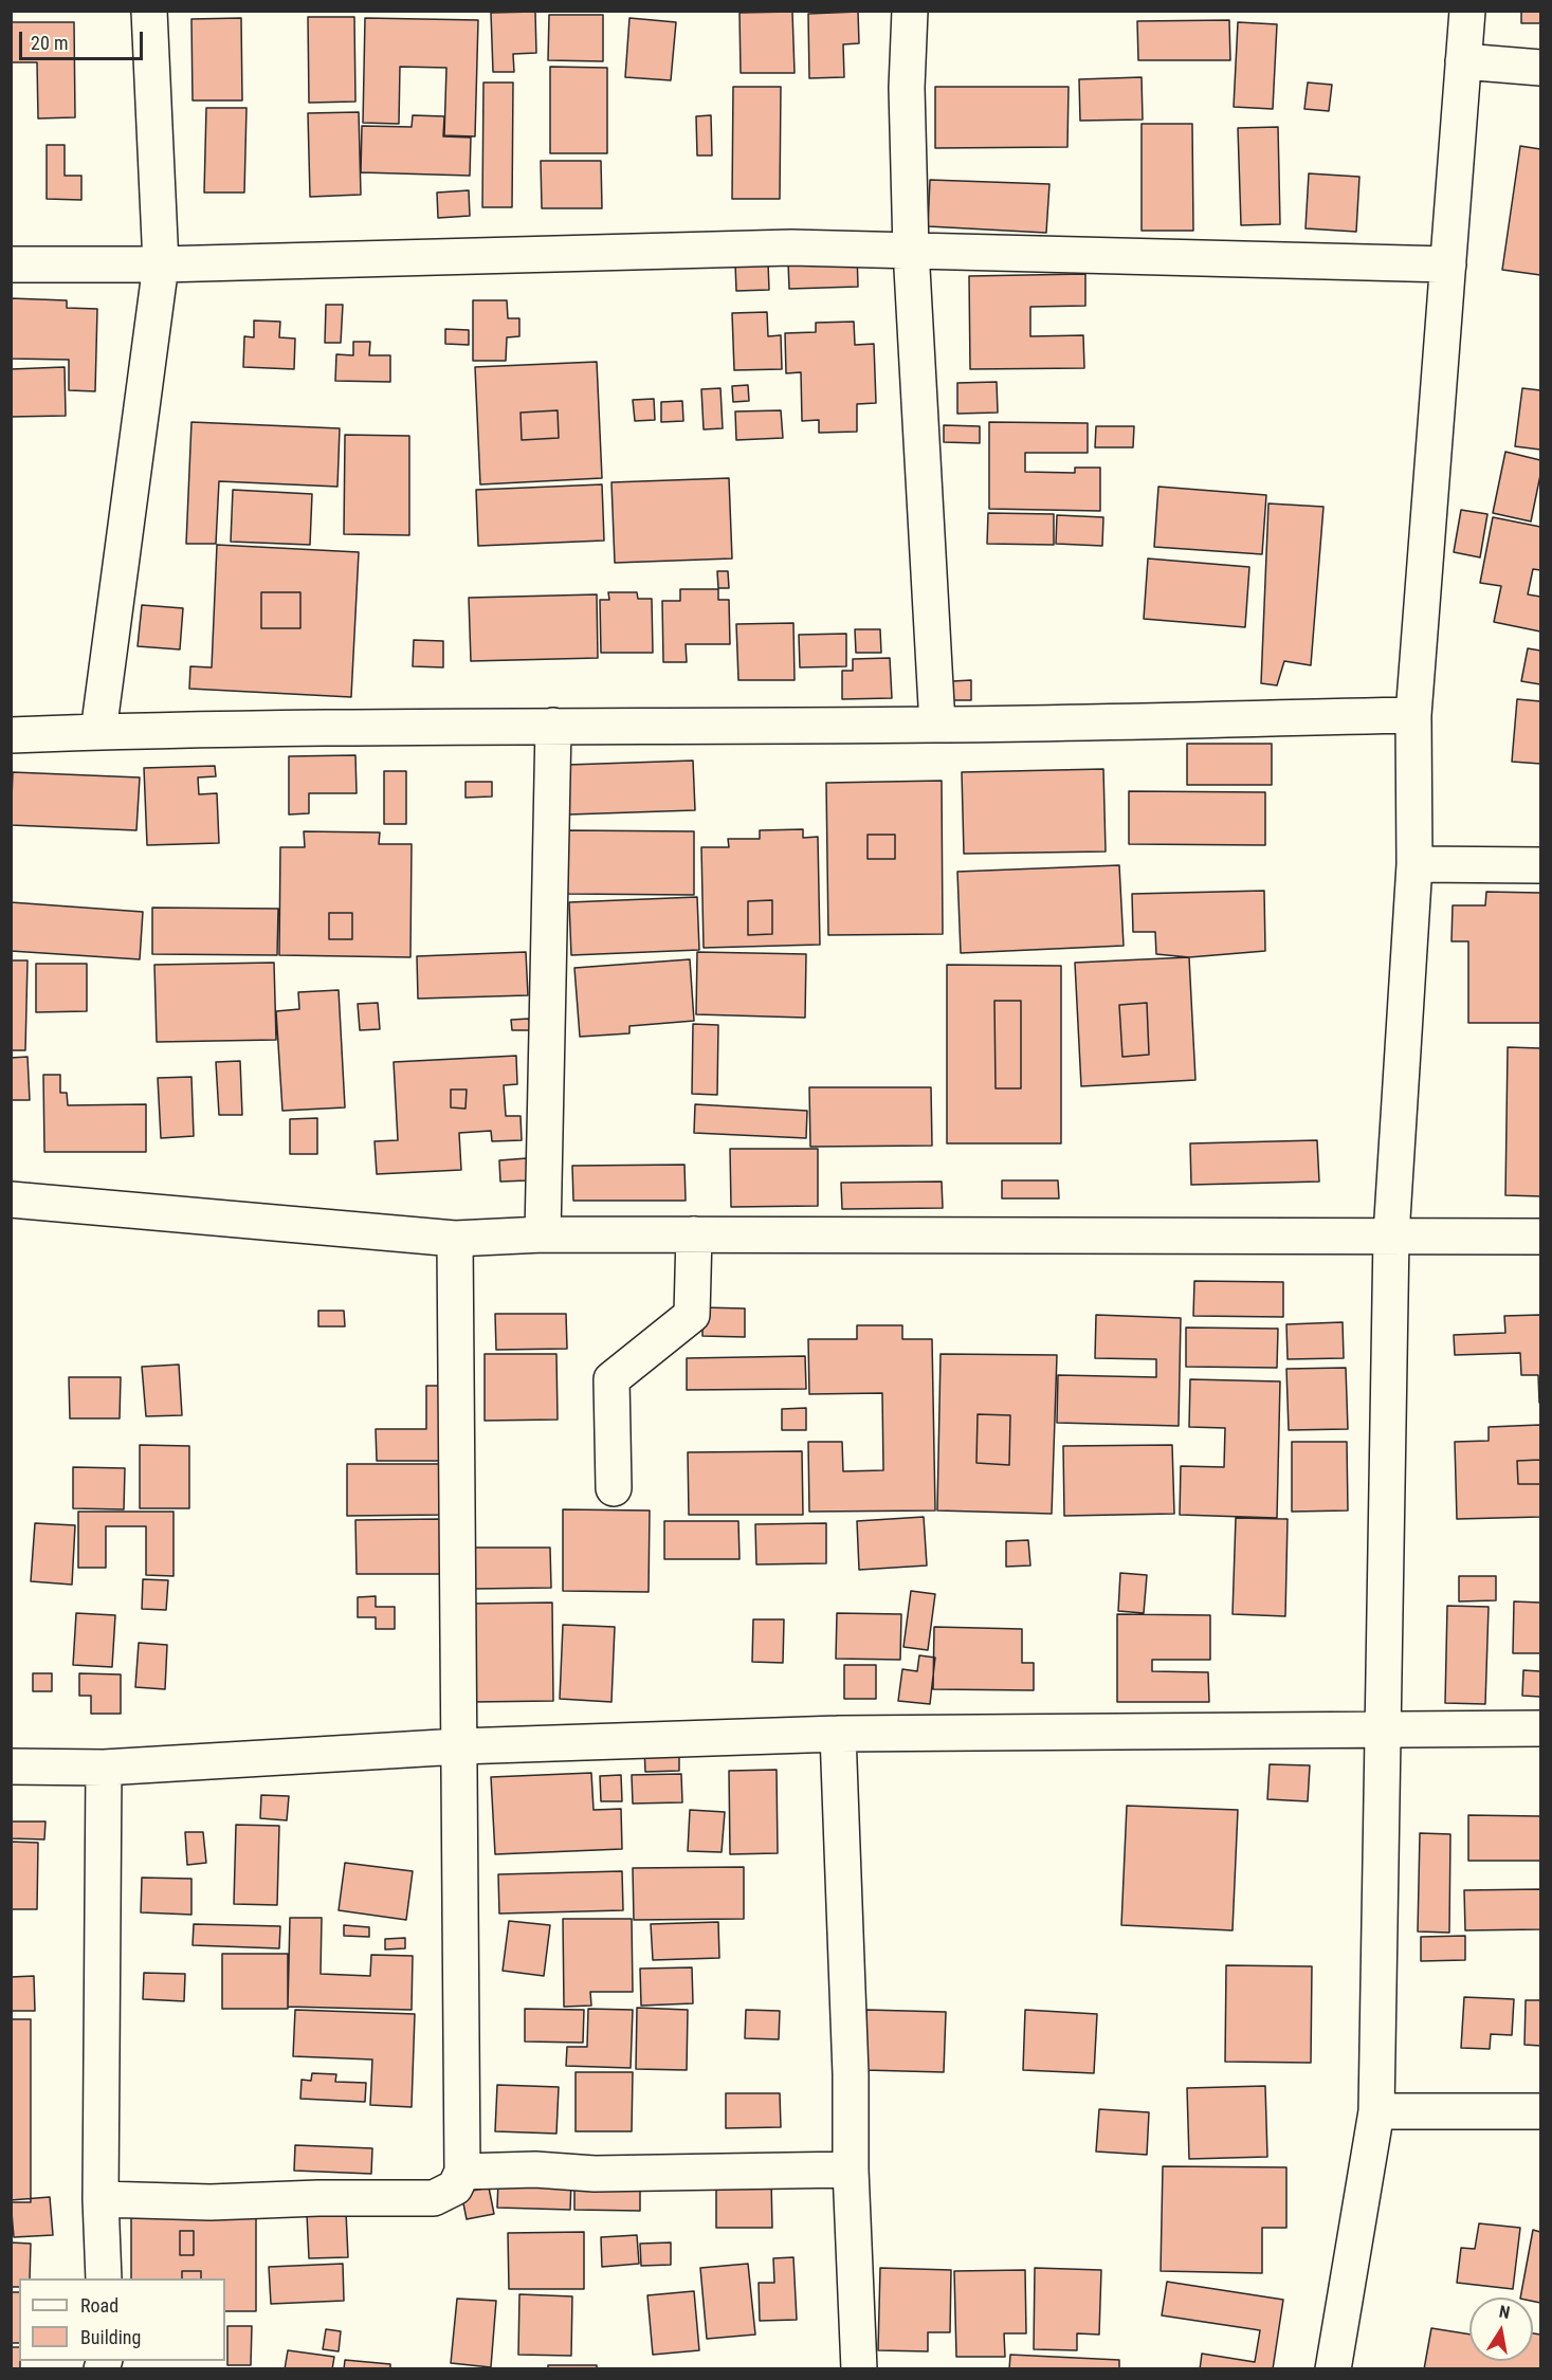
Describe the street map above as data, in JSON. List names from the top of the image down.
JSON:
{
  "legend": ["Road", "Building"],
  "scale_bar": "20 m",
  "north": "top"
}
